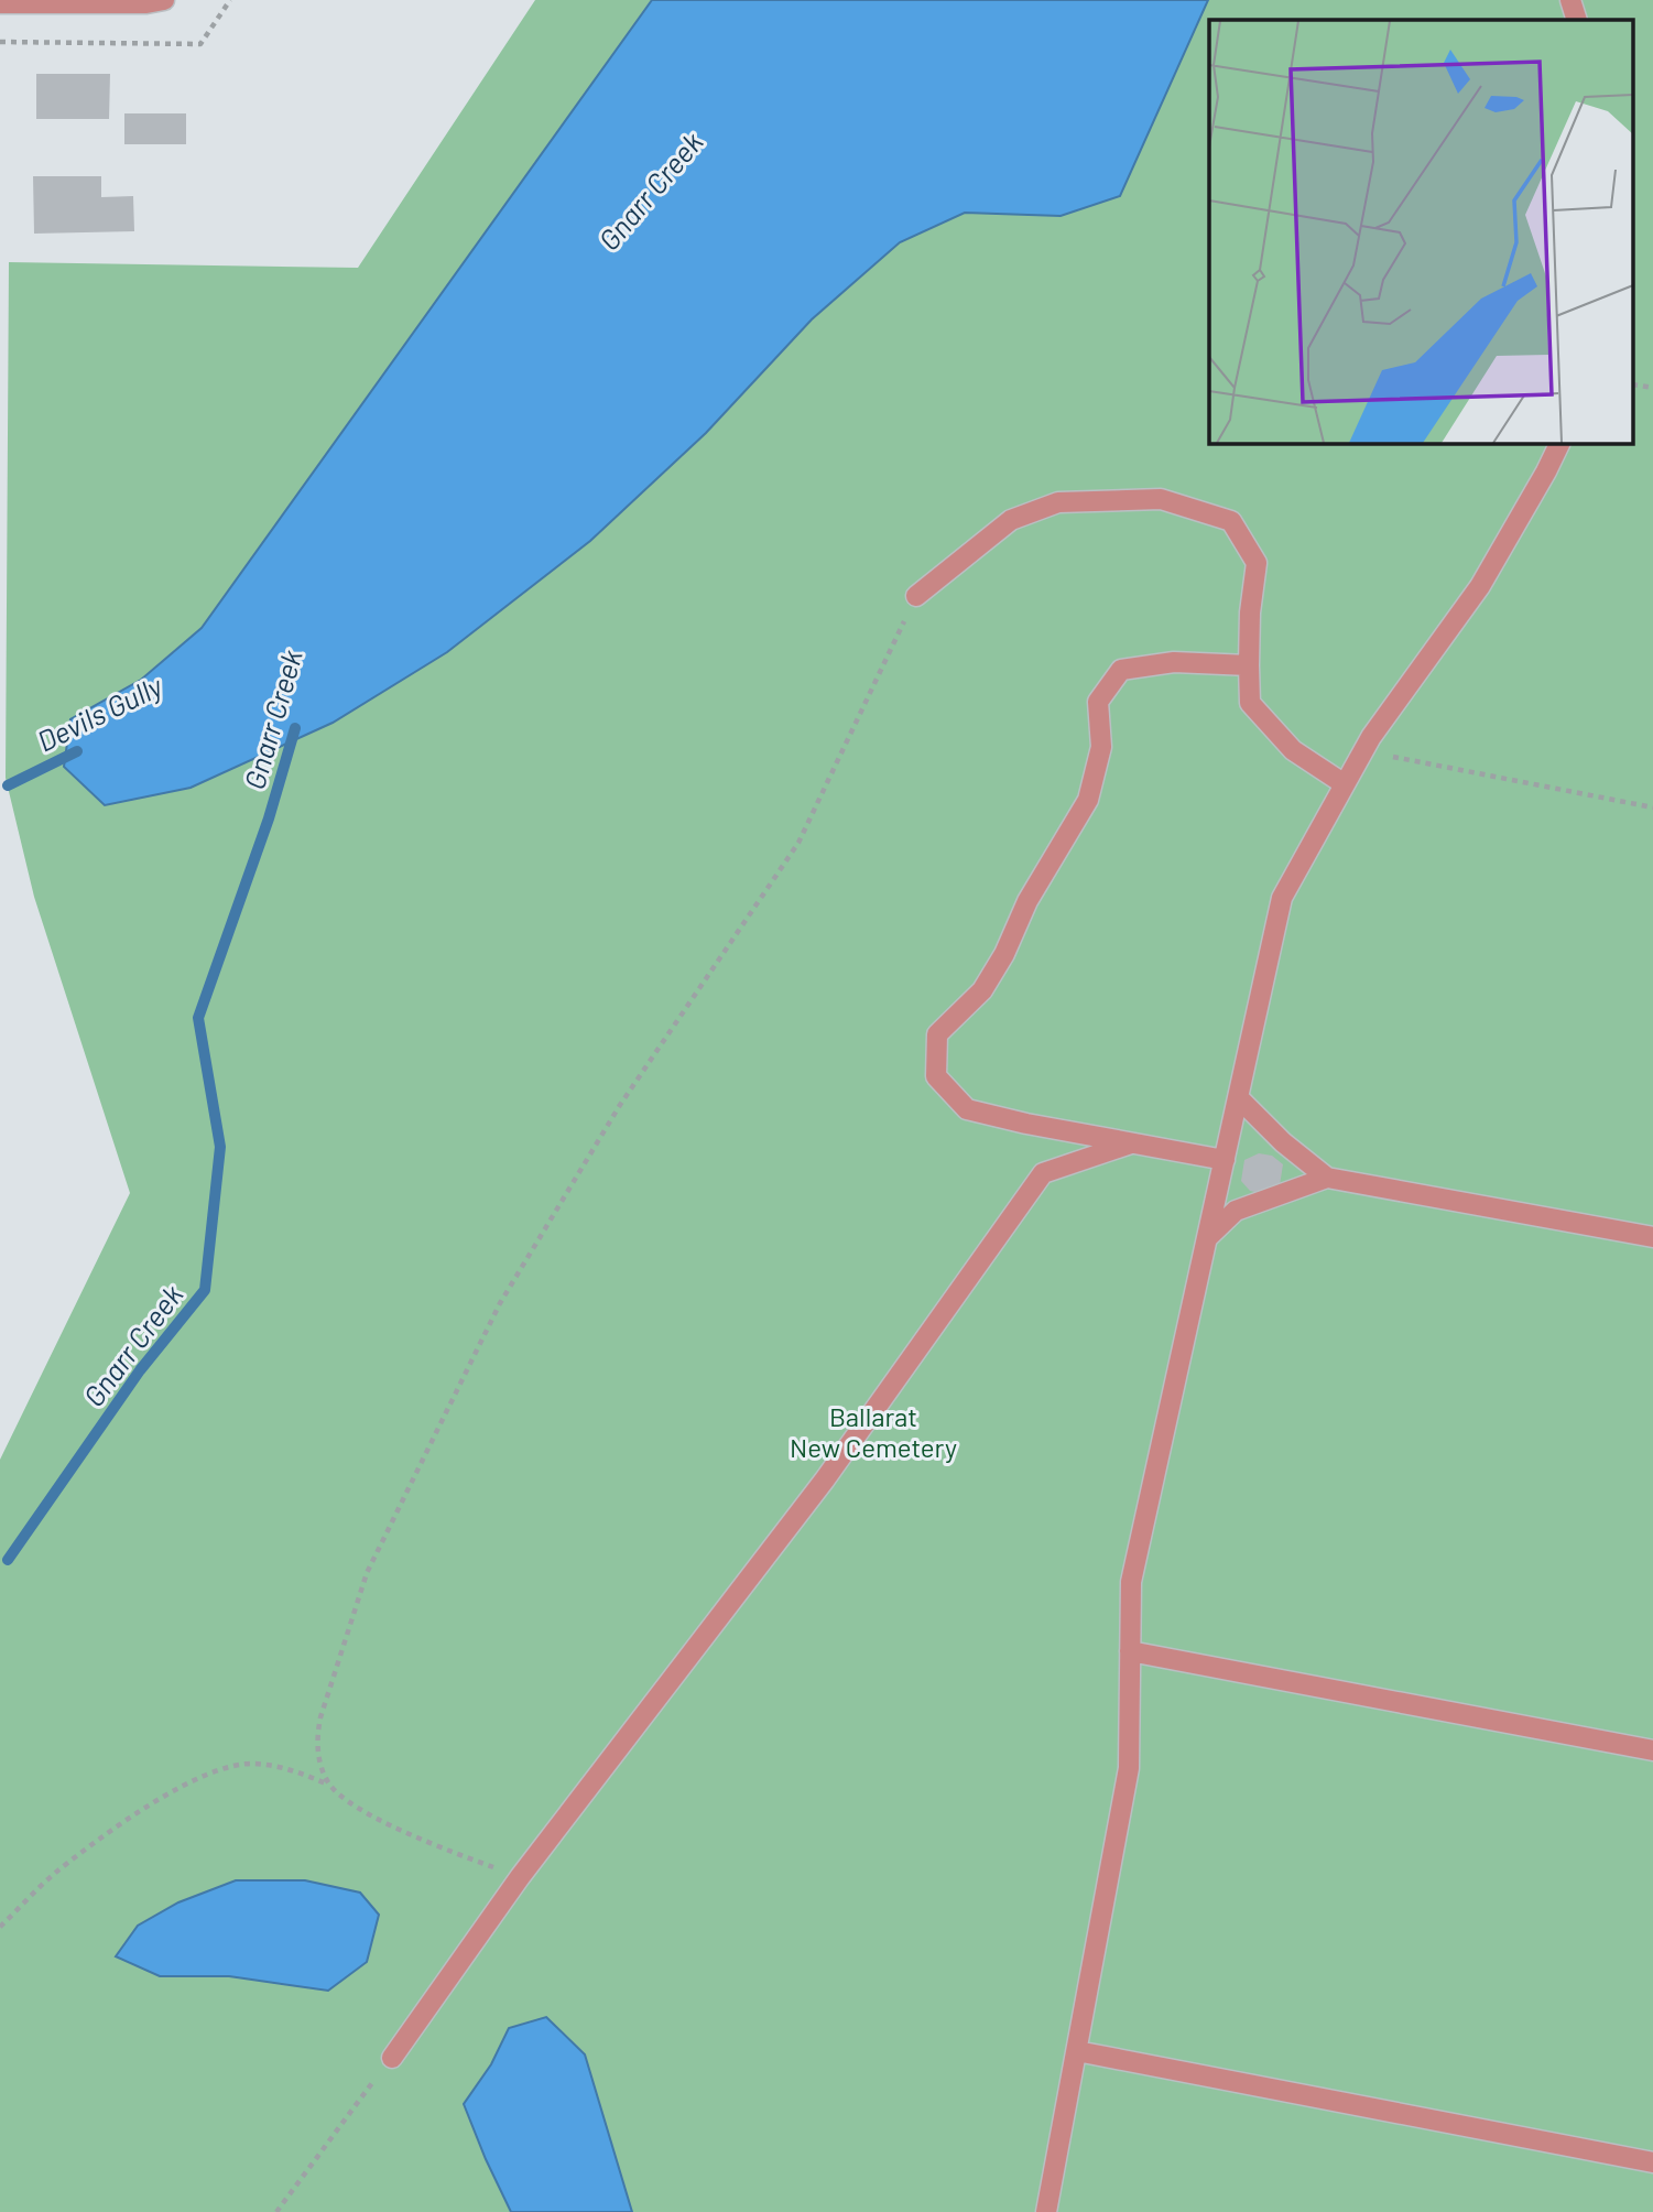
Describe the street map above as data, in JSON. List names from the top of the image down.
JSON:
{
  "water": ["Gnarr Creek", "Devils Gully"],
  "parks": ["Ballarat New Cemetery"]
}
